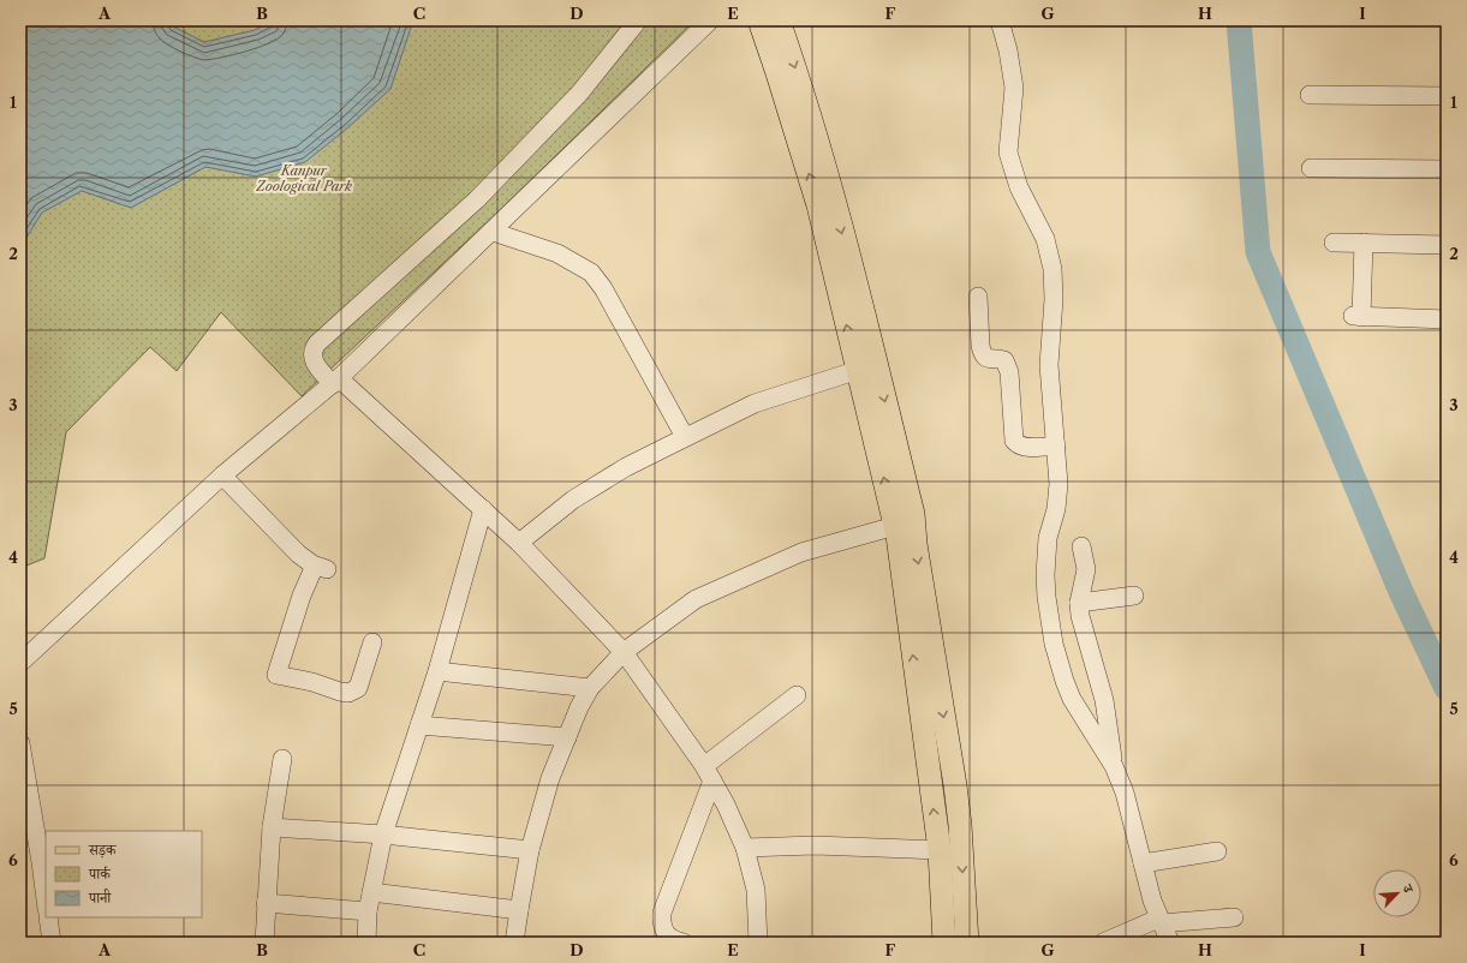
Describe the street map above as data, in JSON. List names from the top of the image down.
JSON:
{
  "parks": ["Kanpur Zoological Park"],
  "legend": ["सड़क", "पार्क", "पानी"],
  "north": "top right",
  "grid": {
    "columns": [
      "A",
      "B",
      "C",
      "D",
      "E",
      "F",
      "G",
      "H",
      "I"
    ],
    "rows": [
      "1",
      "2",
      "3",
      "4",
      "5",
      "6"
    ]
  }
}
